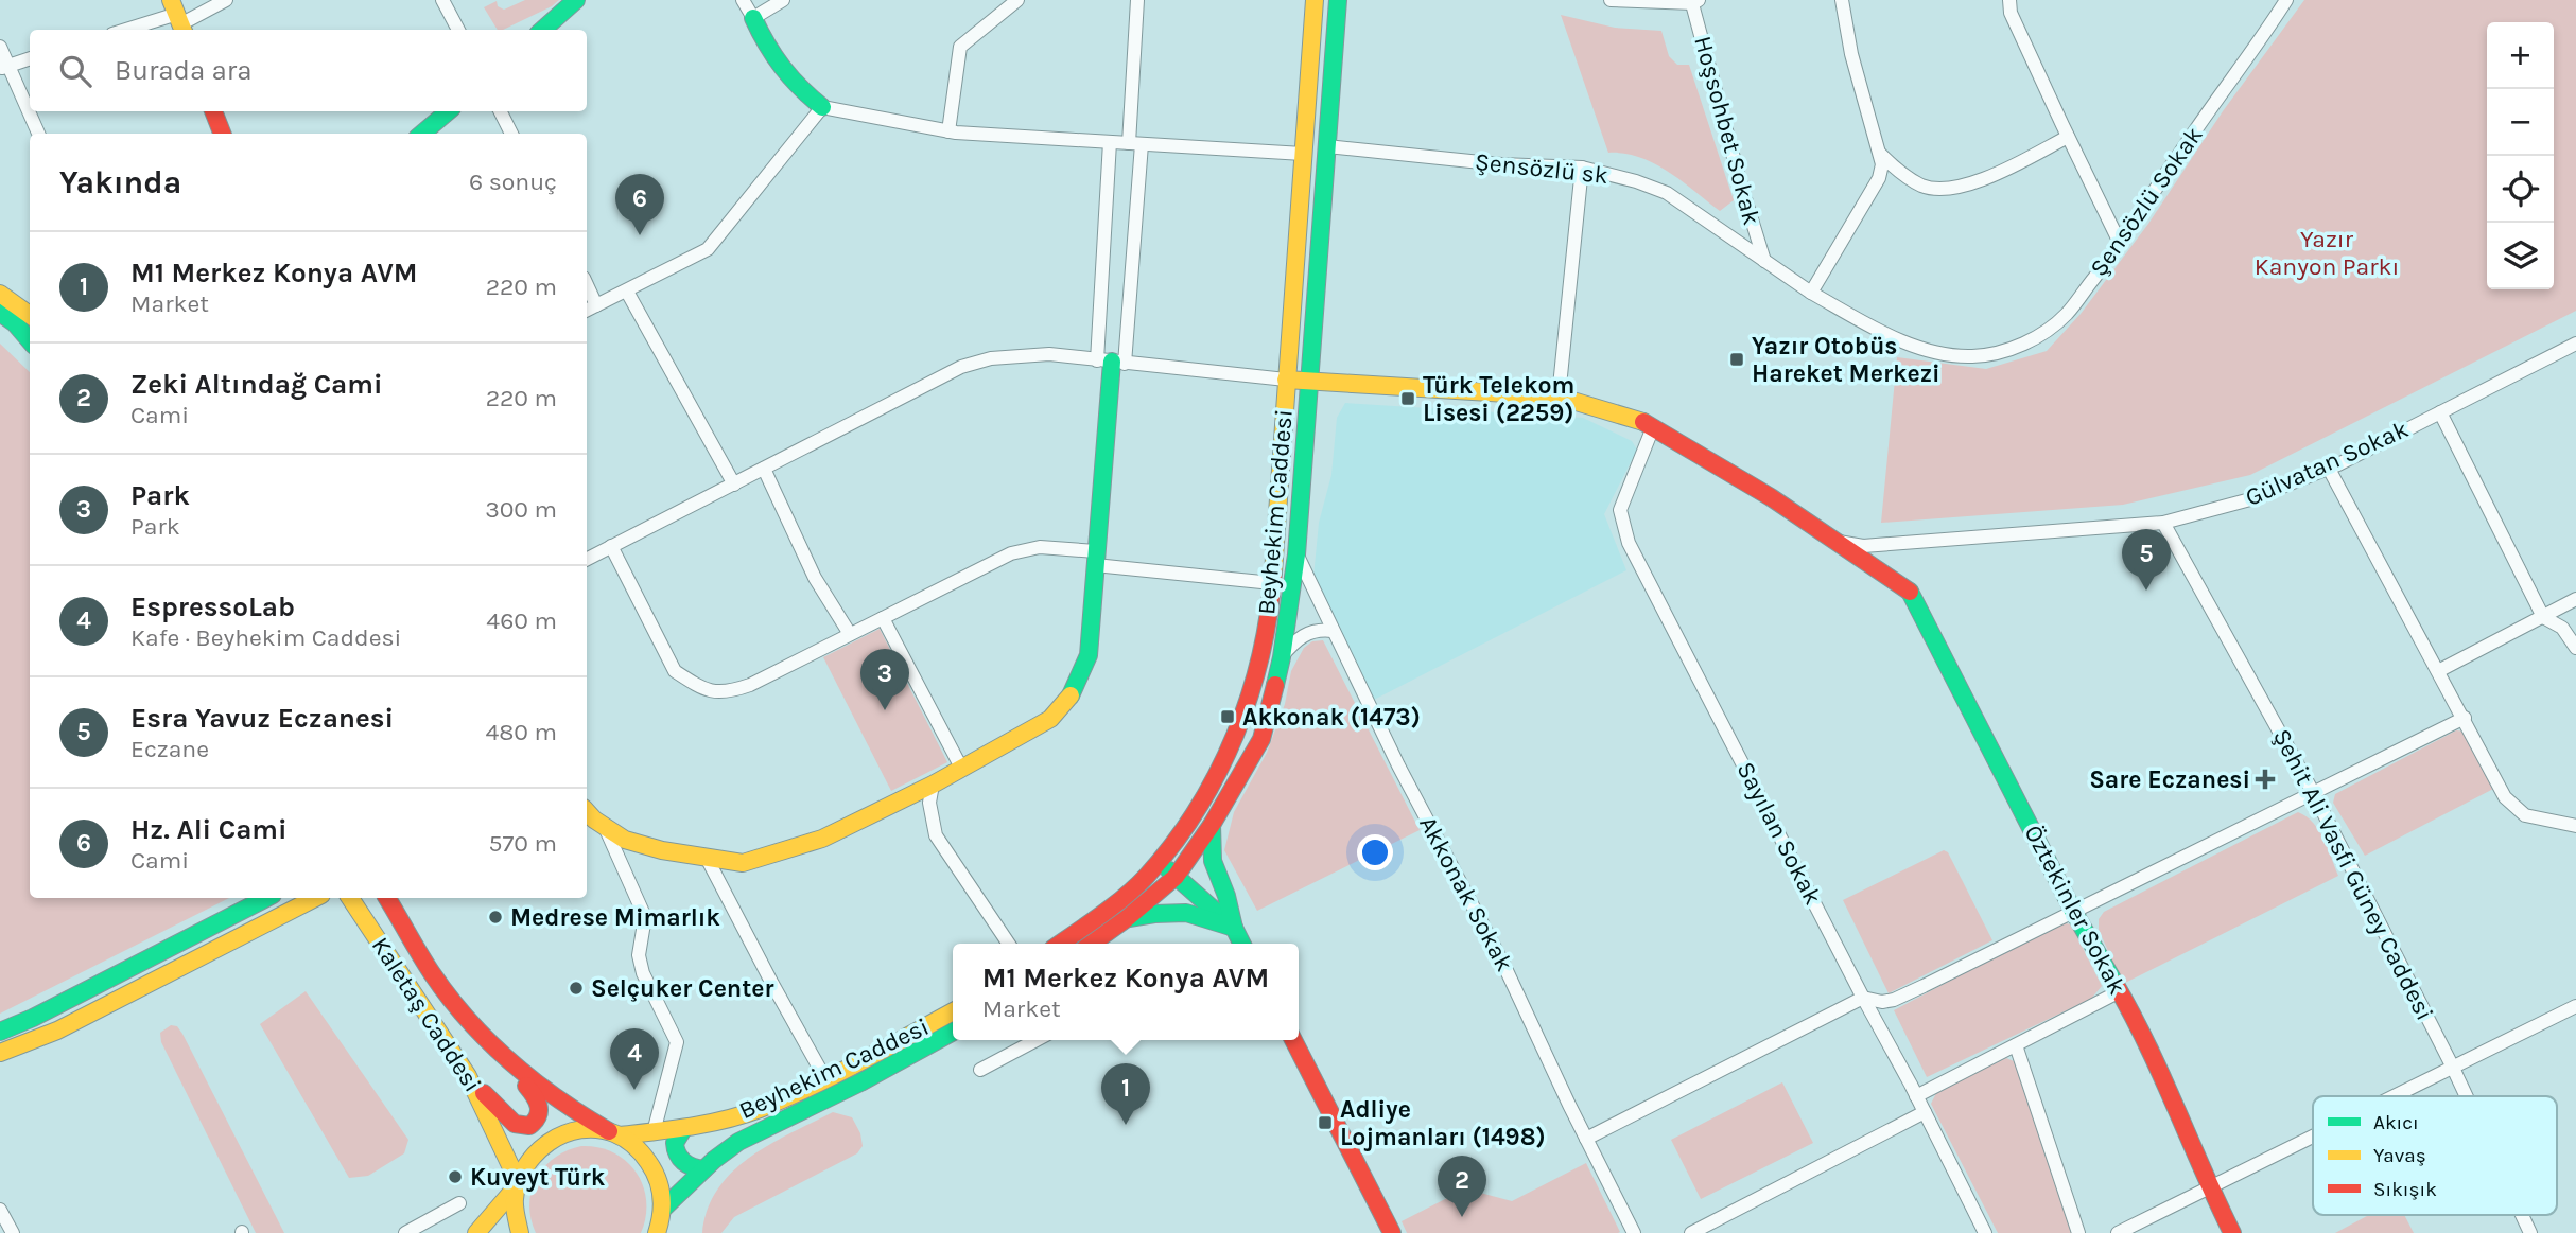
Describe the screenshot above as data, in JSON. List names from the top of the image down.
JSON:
{
  "streets": {
    "main road": ["Beyhekim Caddesi", "Öztekinler Sokak", "Kaletaş Caddesi"],
    "street": [
      "Hoşsohbet Sokak",
      "Şensözlü sk",
      "Şensözlü Sokak",
      "Gülvatan Sokak",
      "Sayılan Sokak",
      "Şehit Ali Vasfi Güney Caddesi",
      "Akkonak Sokak"
    ]
  },
  "crossings": [
    ["Hoşsohbet Sokak", "Şensözlü sk"],
    ["Şensözlü sk", "Şensözlü Sokak"],
    ["Şensözlü sk", "Beyhekim Caddesi"],
    ["Gülvatan Sokak", "Şehit Ali Vasfi Güney Caddesi"],
    ["Gülvatan Sokak", "Öztekinler Sokak"],
    ["Beyhekim Caddesi", "Akkonak Sokak"],
    ["Beyhekim Caddesi", "Kaletaş Caddesi"]
  ],
  "parks": ["Yazır Kanyon Parkı"],
  "places": {
    "transit": [
      "Yazır Otobüs Hareket Merkezi",
      "Türk Telekom Lisesi (2259)",
      "Akkonak (1473)",
      "Adliye Lojmanları (1498)"
    ],
    "health": ["Sare Eczanesi"],
    "other": ["Medrese Mimarlık", "Selçuker Center", "Kuveyt Türk"]
  },
  "legend": ["Akıcı", "Yavaş", "Sıkışık"],
  "page": {
    "map_buttons": ["+", "−"],
    "search": "Burada ara",
    "heading": ["Yakında", "6 sonuç"],
    "pins": [
      "6",
      "5",
      "3",
      "4",
      "1",
      "2"
    ],
    "list": [
      {
        "mark": "1",
        "name": "M1 Merkez Konya AVM",
        "note": "Market",
        "value": "220 m"
      },
      {
        "mark": "2",
        "name": "Zeki Altındağ Cami",
        "note": "Cami",
        "value": "220 m"
      },
      {
        "mark": "3",
        "name": "Park",
        "note": "Park",
        "value": "300 m"
      },
      {
        "mark": "4",
        "name": "EspressoLab",
        "note": "Kafe · Beyhekim Caddesi",
        "value": "460 m"
      },
      {
        "mark": "5",
        "name": "Esra Yavuz Eczanesi",
        "note": "Eczane",
        "value": "480 m"
      },
      {
        "mark": "6",
        "name": "Hz. Ali Cami",
        "note": "Cami",
        "value": "570 m"
      }
    ],
    "popup": ["M1 Merkez Konya AVM", "Market"]
  }
}
